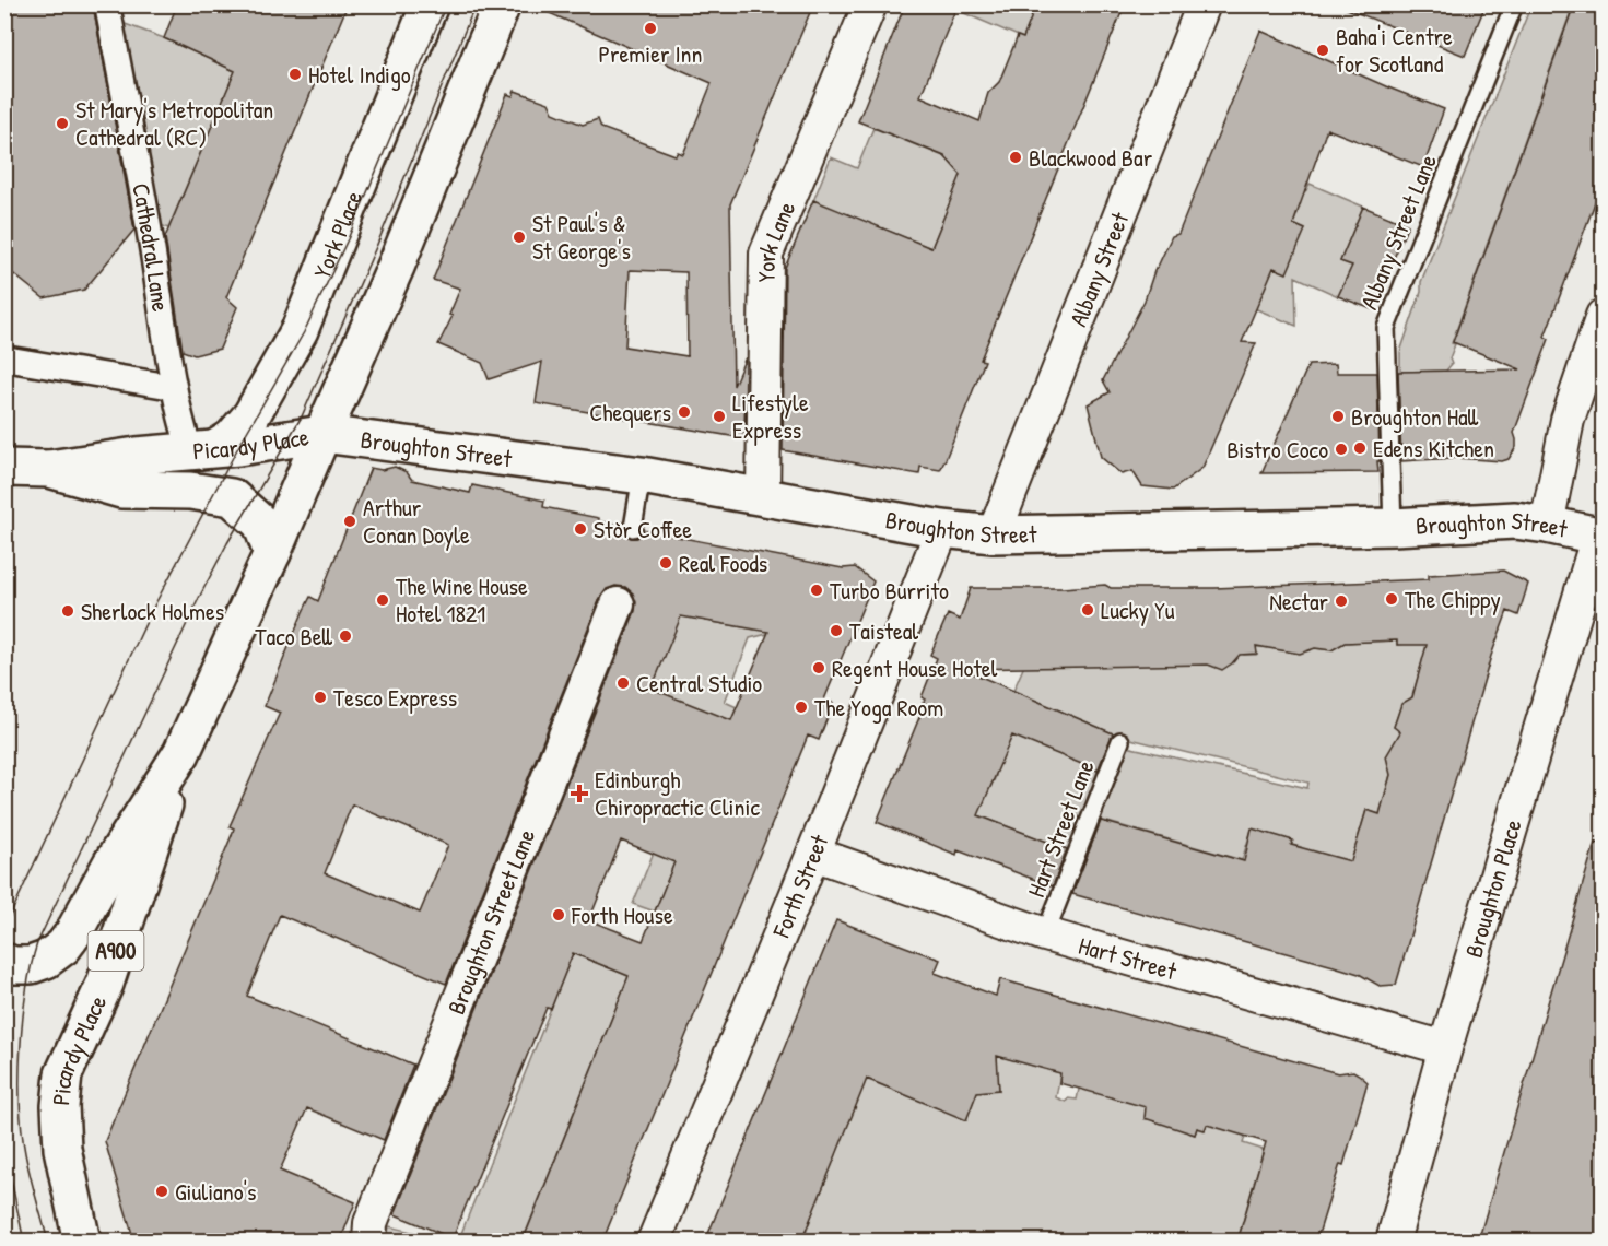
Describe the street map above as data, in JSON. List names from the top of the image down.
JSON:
{
  "streets": {
    "main road": [
      "York Place",
      "Picardy Place",
      "Broughton Street",
      "A900"
    ],
    "street": [
      "York Lane",
      "Cathedral Lane",
      "Albany Street",
      "Forth Street",
      "Broughton Place",
      "Broughton Street Lane",
      "Hart Street"
    ],
    "lane": ["Albany Street Lane", "Hart Street Lane"]
  },
  "crossings": [
    ["Albany Street Lane", "Broughton Street"],
    ["York Place", "Cathedral Lane"],
    ["York Place", "Picardy Place"],
    ["York Lane", "Broughton Street"],
    ["Cathedral Lane", "Picardy Place"],
    ["Albany Street", "Broughton Street"],
    ["Picardy Place", "Broughton Street"],
    ["Broughton Street", "Forth Street"],
    ["Broughton Street", "Broughton Place"],
    ["Hart Street Lane", "Hart Street"],
    ["Forth Street", "Hart Street"],
    ["Broughton Place", "Hart Street"]
  ],
  "places": {
    "other": [
      "Premier Inn",
      "Baha'i Centre for Scotland",
      "Hotel Indigo",
      "St Mary's Metropolitan Cathedral (RC)",
      "Blackwood Bar",
      "St Paul's & St George's",
      "Chequers",
      "Lifestyle Express",
      "Broughton Hall",
      "Edens Kitchen",
      "Bistro Coco",
      "Arthur Conan Doyle",
      "Stòr Coffee",
      "Real Foods",
      "Turbo Burrito",
      "The Chippy",
      "The Wine House Hotel 1821",
      "Nectar",
      "Lucky Yu",
      "Sherlock Holmes",
      "Taisteal",
      "Taco Bell",
      "Regent House Hotel",
      "Central Studio",
      "Tesco Express",
      "The Yoga Room",
      "Forth House",
      "Giuliano's"
    ],
    "health": ["Edinburgh Chiropractic Clinic"]
  }
}
